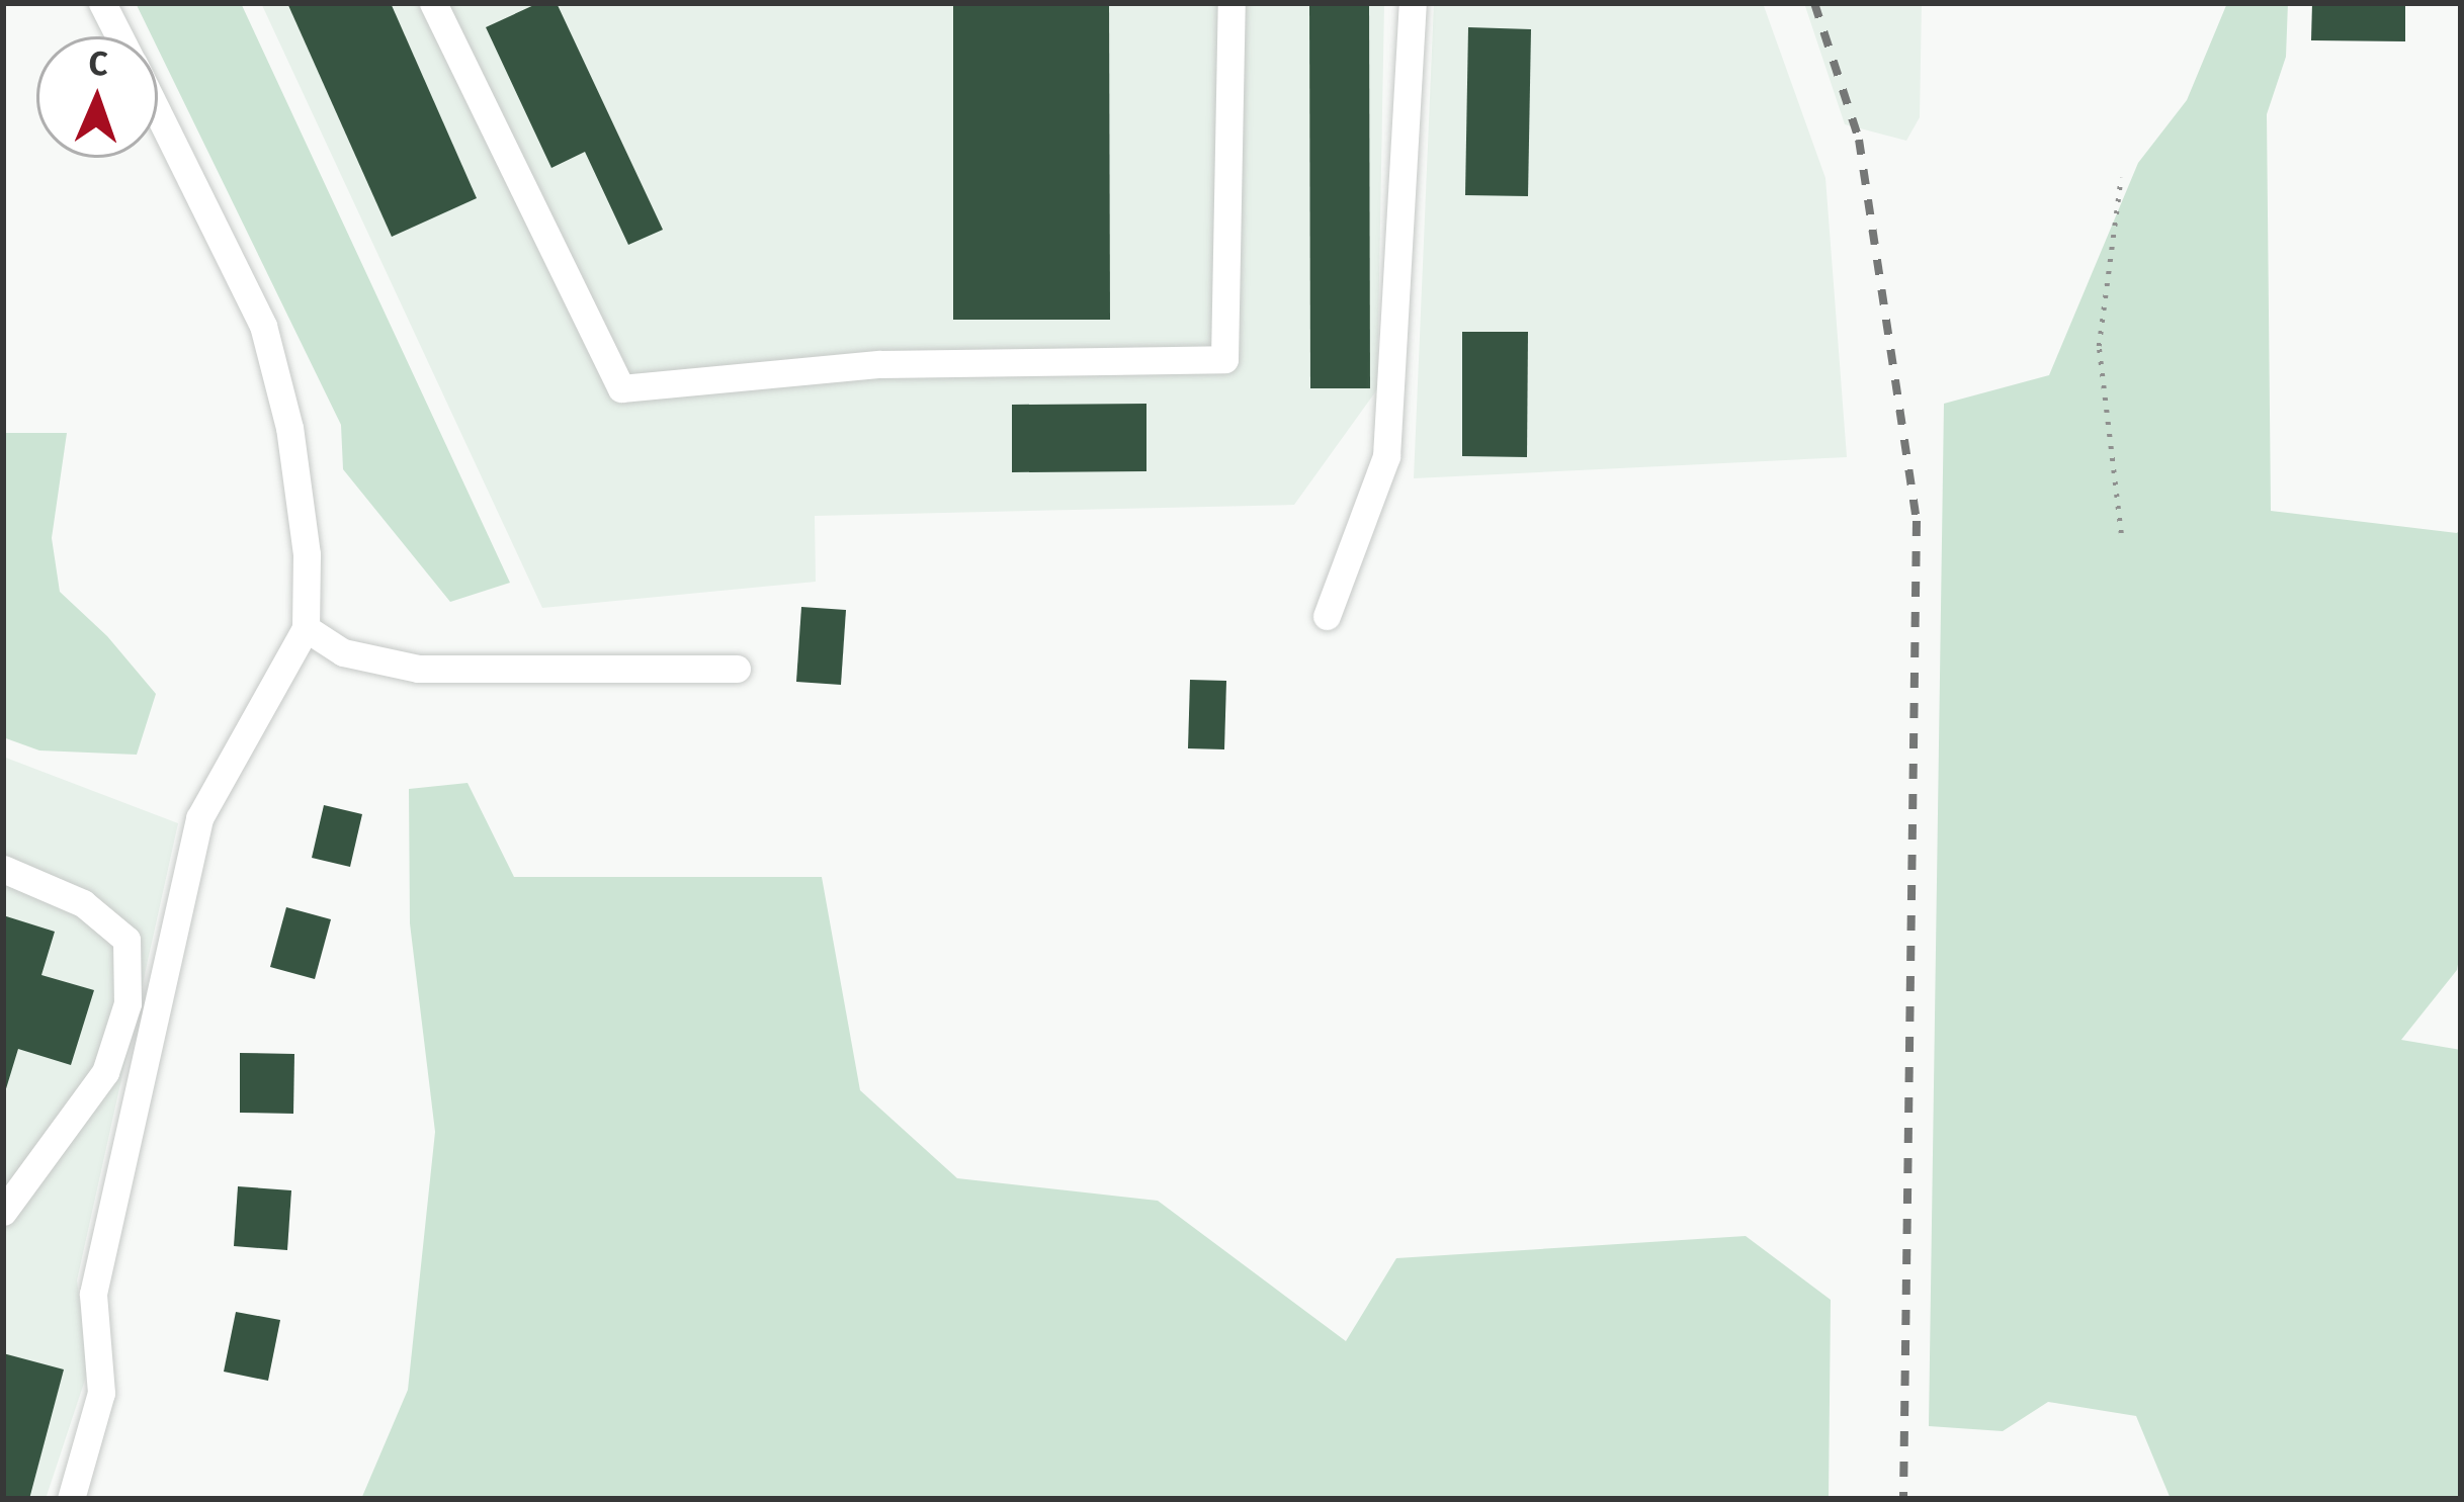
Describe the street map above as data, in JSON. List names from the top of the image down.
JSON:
{
  "north": "top"
}
